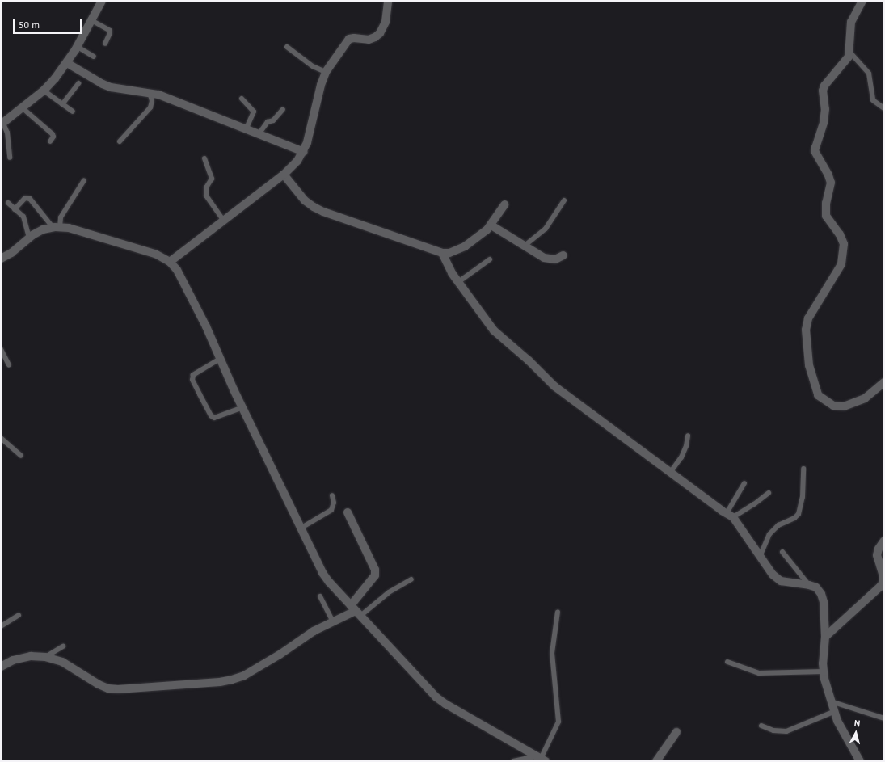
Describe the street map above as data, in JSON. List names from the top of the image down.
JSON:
{
  "scale_bar": "50 m",
  "north": "top"
}
